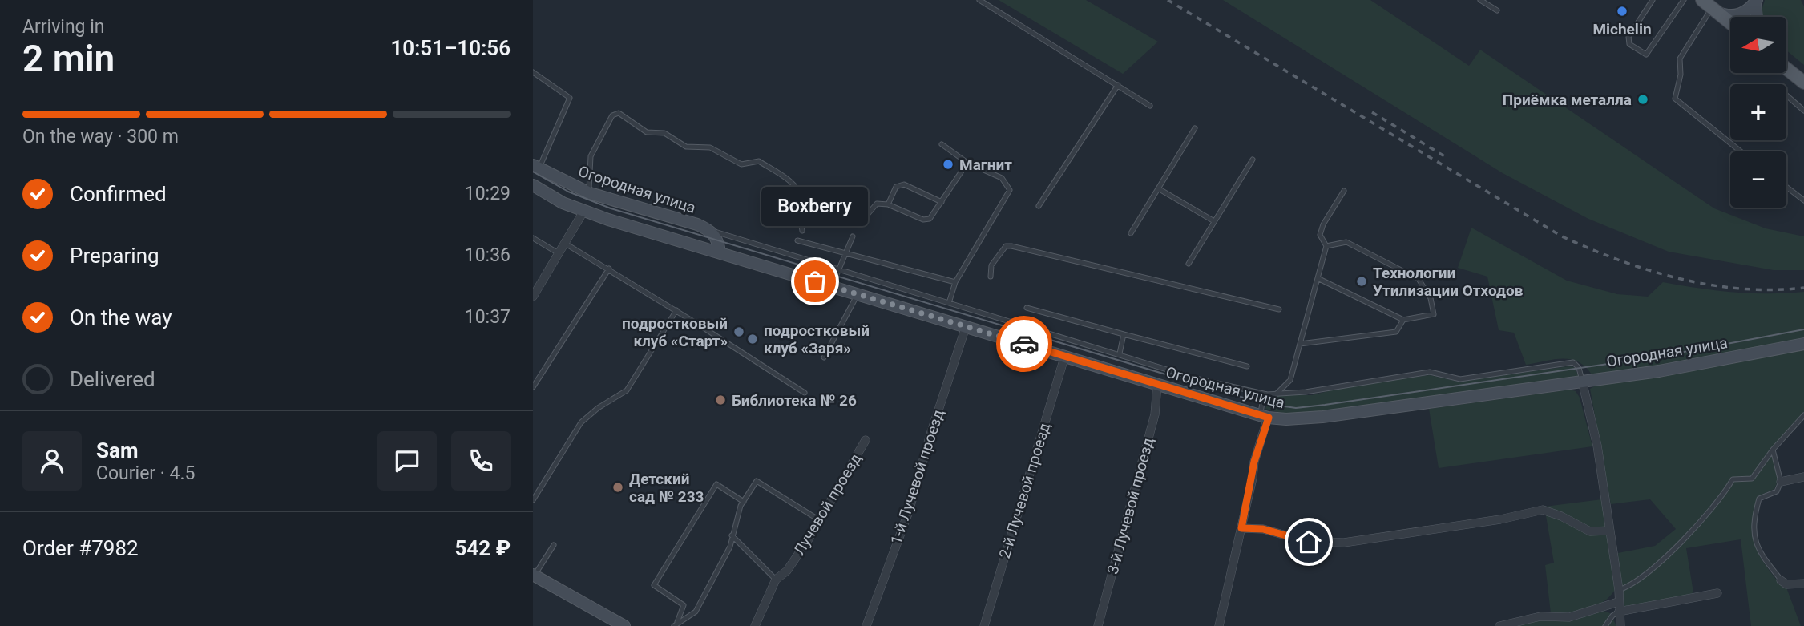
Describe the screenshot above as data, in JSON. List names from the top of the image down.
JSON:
{
  "streets": {
    "street": [
      "Огородная улица",
      "1-й Лучевой проезд",
      "2-й Лучевой проезд",
      "Лучевой проезд",
      "3-й Лучевой проезд"
    ]
  },
  "crossings": [
    ["Огородная улица", "1-й Лучевой проезд"],
    ["Огородная улица", "2-й Лучевой проезд"],
    ["Огородная улица", "3-й Лучевой проезд"]
  ],
  "places": [
    "Michelin",
    "Приёмка металла",
    "Магнит",
    "Boxberry",
    "Технологии Утилизации Отходов",
    "подростковый клуб «Старт»",
    "подростковый клуб «Заря»",
    "Библиотека № 26",
    "Детский сад № 233"
  ],
  "north": "left",
  "page": {
    "heading": ["2 min", "Arriving in", "10:51–10:56"],
    "panel": [
      "Sam",
      "Courier · 4.5",
      "Order #7982",
      "542 ₽"
    ],
    "map_buttons": ["+", "−"],
    "bar": "On the way · 300 m",
    "list": [
      ["Confirmed", "10:29"],
      ["Preparing", "10:36"],
      ["On the way", "10:37"],
      "Delivered"
    ],
    "bubble": "Boxberry"
  }
}
